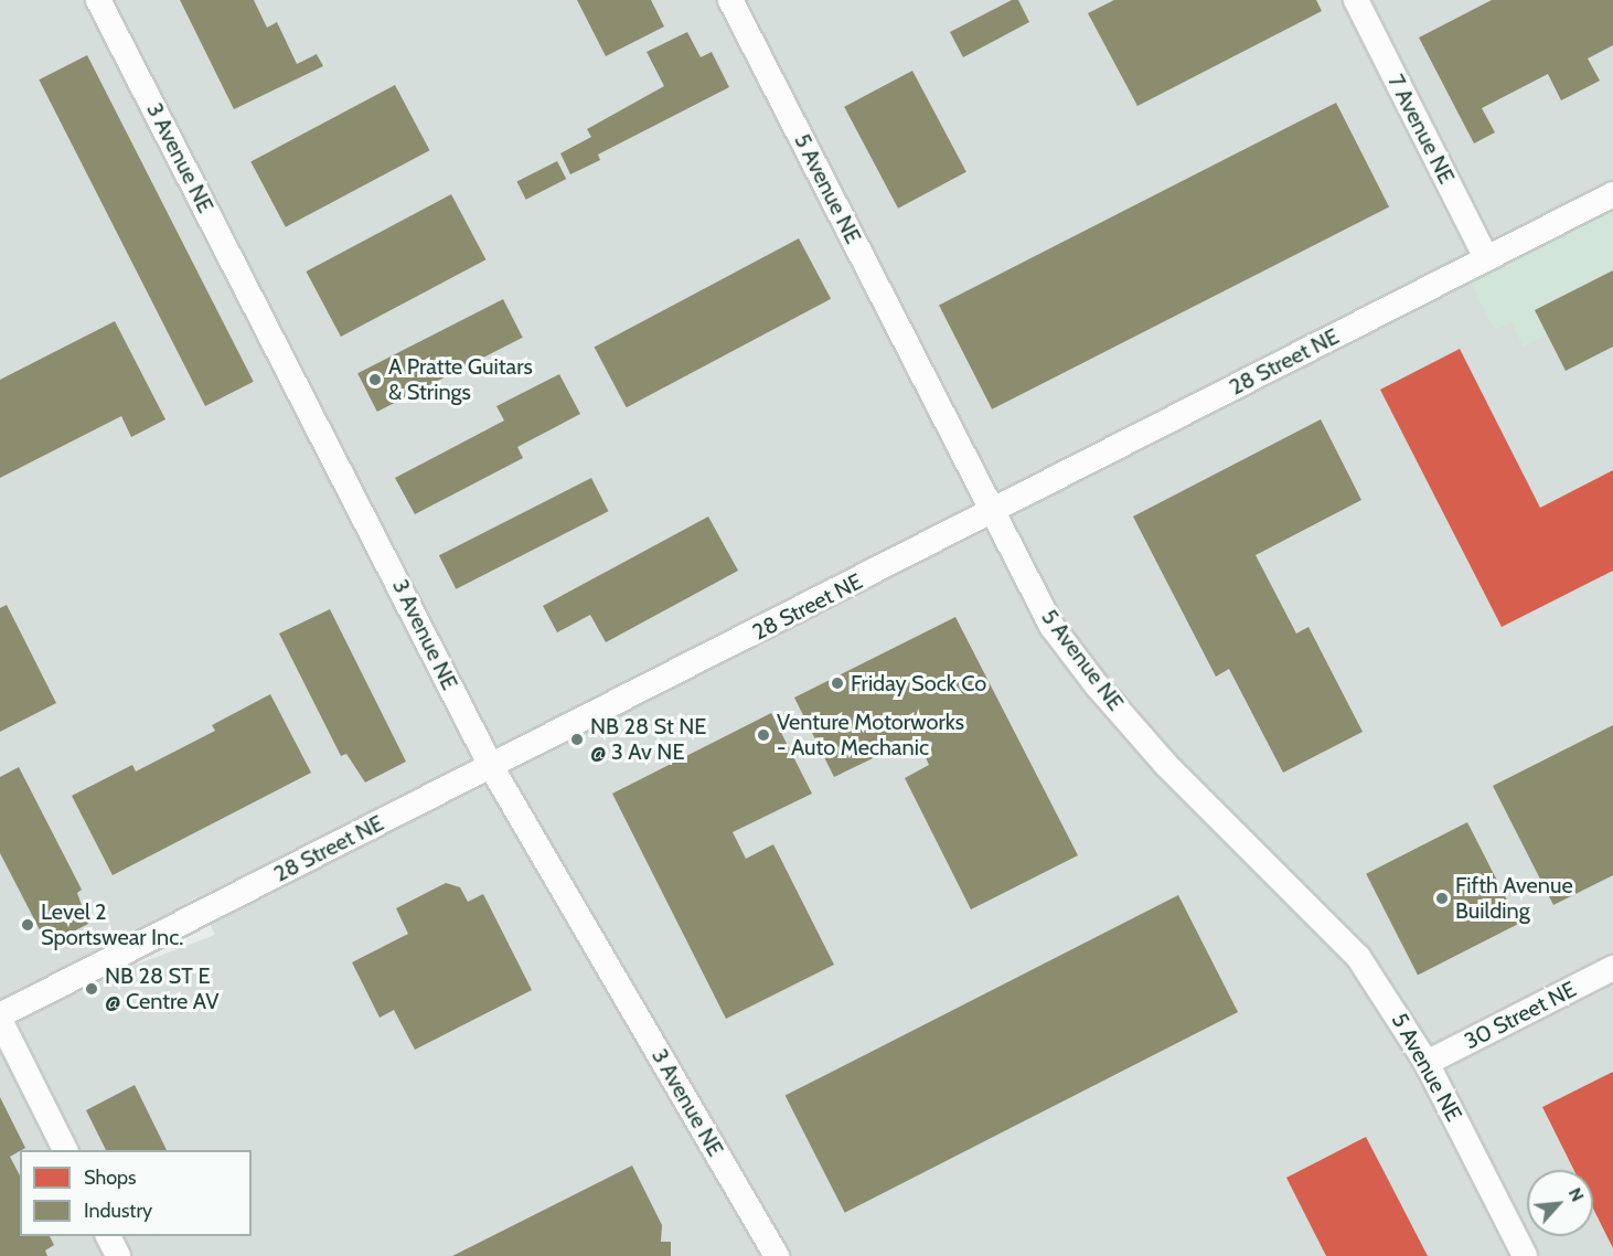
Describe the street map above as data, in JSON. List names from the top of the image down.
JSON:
{
  "streets": {
    "street": [
      "7 Avenue NE",
      "3 Avenue NE",
      "5 Avenue NE",
      "28 Street NE",
      "30 Street NE"
    ]
  },
  "crossings": [
    ["7 Avenue NE", "28 Street NE"],
    ["3 Avenue NE", "28 Street NE"],
    ["5 Avenue NE", "28 Street NE"],
    ["5 Avenue NE", "30 Street NE"]
  ],
  "places": [
    "A Pratte Guitars & Strings",
    "Friday Sock Co",
    "Venture Motorworks - Auto Mechanic",
    "NB 28 St NE @ 3 Av NE",
    "Fifth Avenue Building",
    "Level 2 Sportswear Inc.",
    "NB 28 ST E @ Centre AV"
  ],
  "legend": ["Shops", "Industry"],
  "north": "top right"
}
